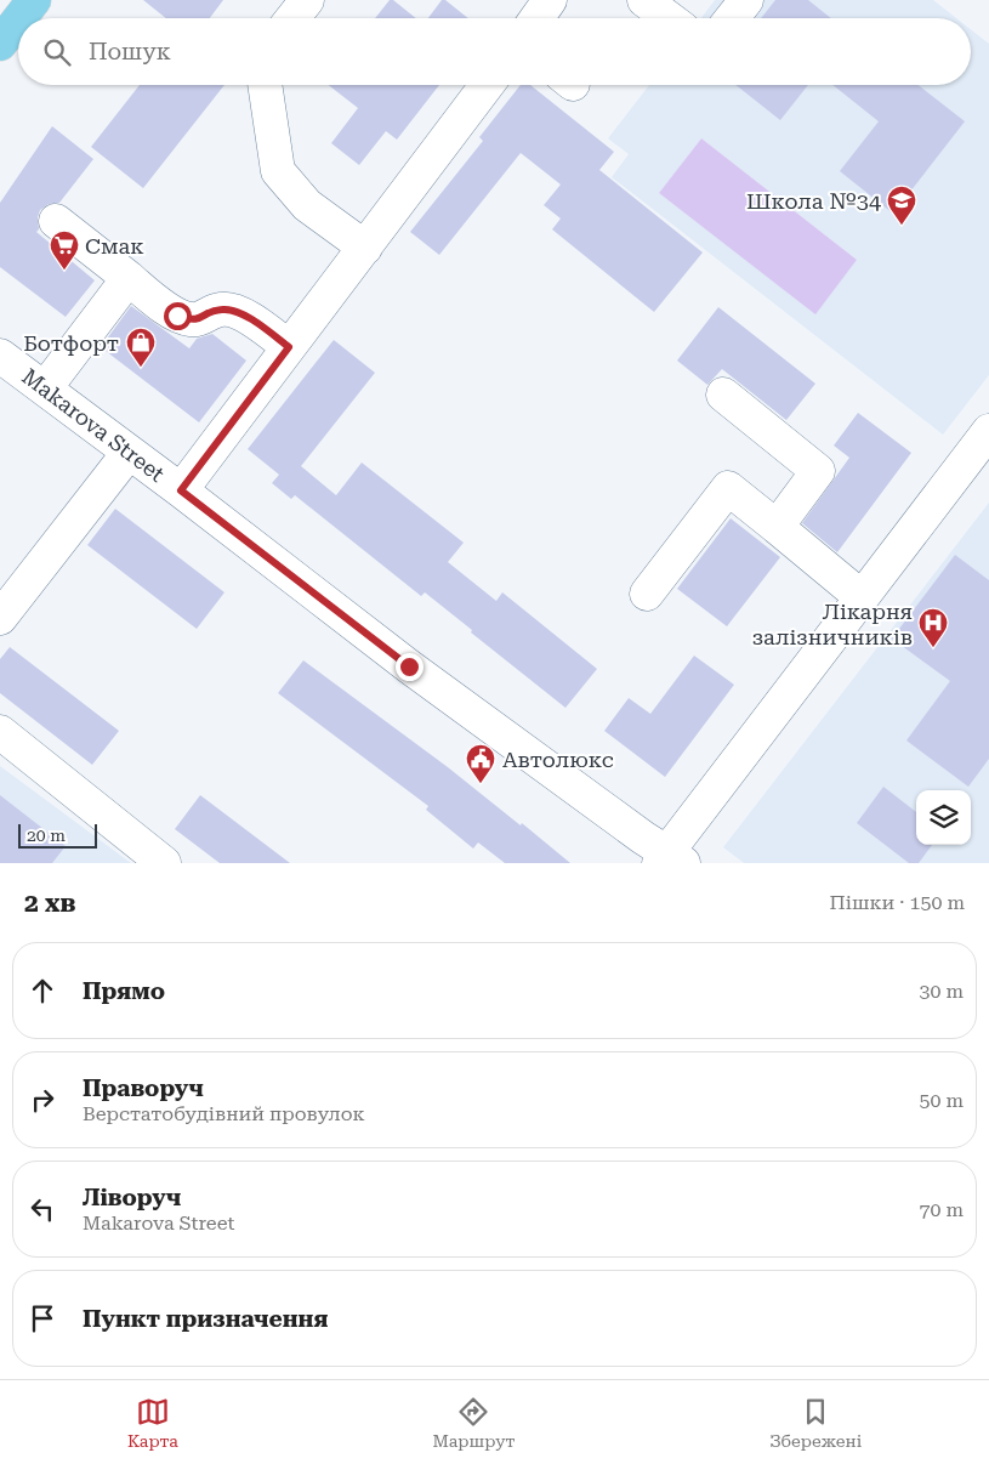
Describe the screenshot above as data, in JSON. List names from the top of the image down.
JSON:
{
  "streets": {
    "street": ["Makarova Street"]
  },
  "places": {
    "school or university": ["Школа №34"],
    "supermarket": ["Смак"],
    "shop": ["Ботфорт"],
    "hospital": ["Лікарня залізничників"],
    "public building": ["Автолюкс"]
  },
  "scale_bar": "20 m",
  "page": {
    "search": "Пошук",
    "scale": "20 m",
    "heading": ["2 хв", "Пішки · 150 m"],
    "list": [
      ["Прямо", "30 m"],
      ["Праворуч", "Верстатобудівний провулок", "50 m"],
      ["Ліворуч", "Makarova Street", "70 m"],
      "Пункт призначення"
    ],
    "nav": ["Карта", "Маршрут", "Збережені"]
  }
}
